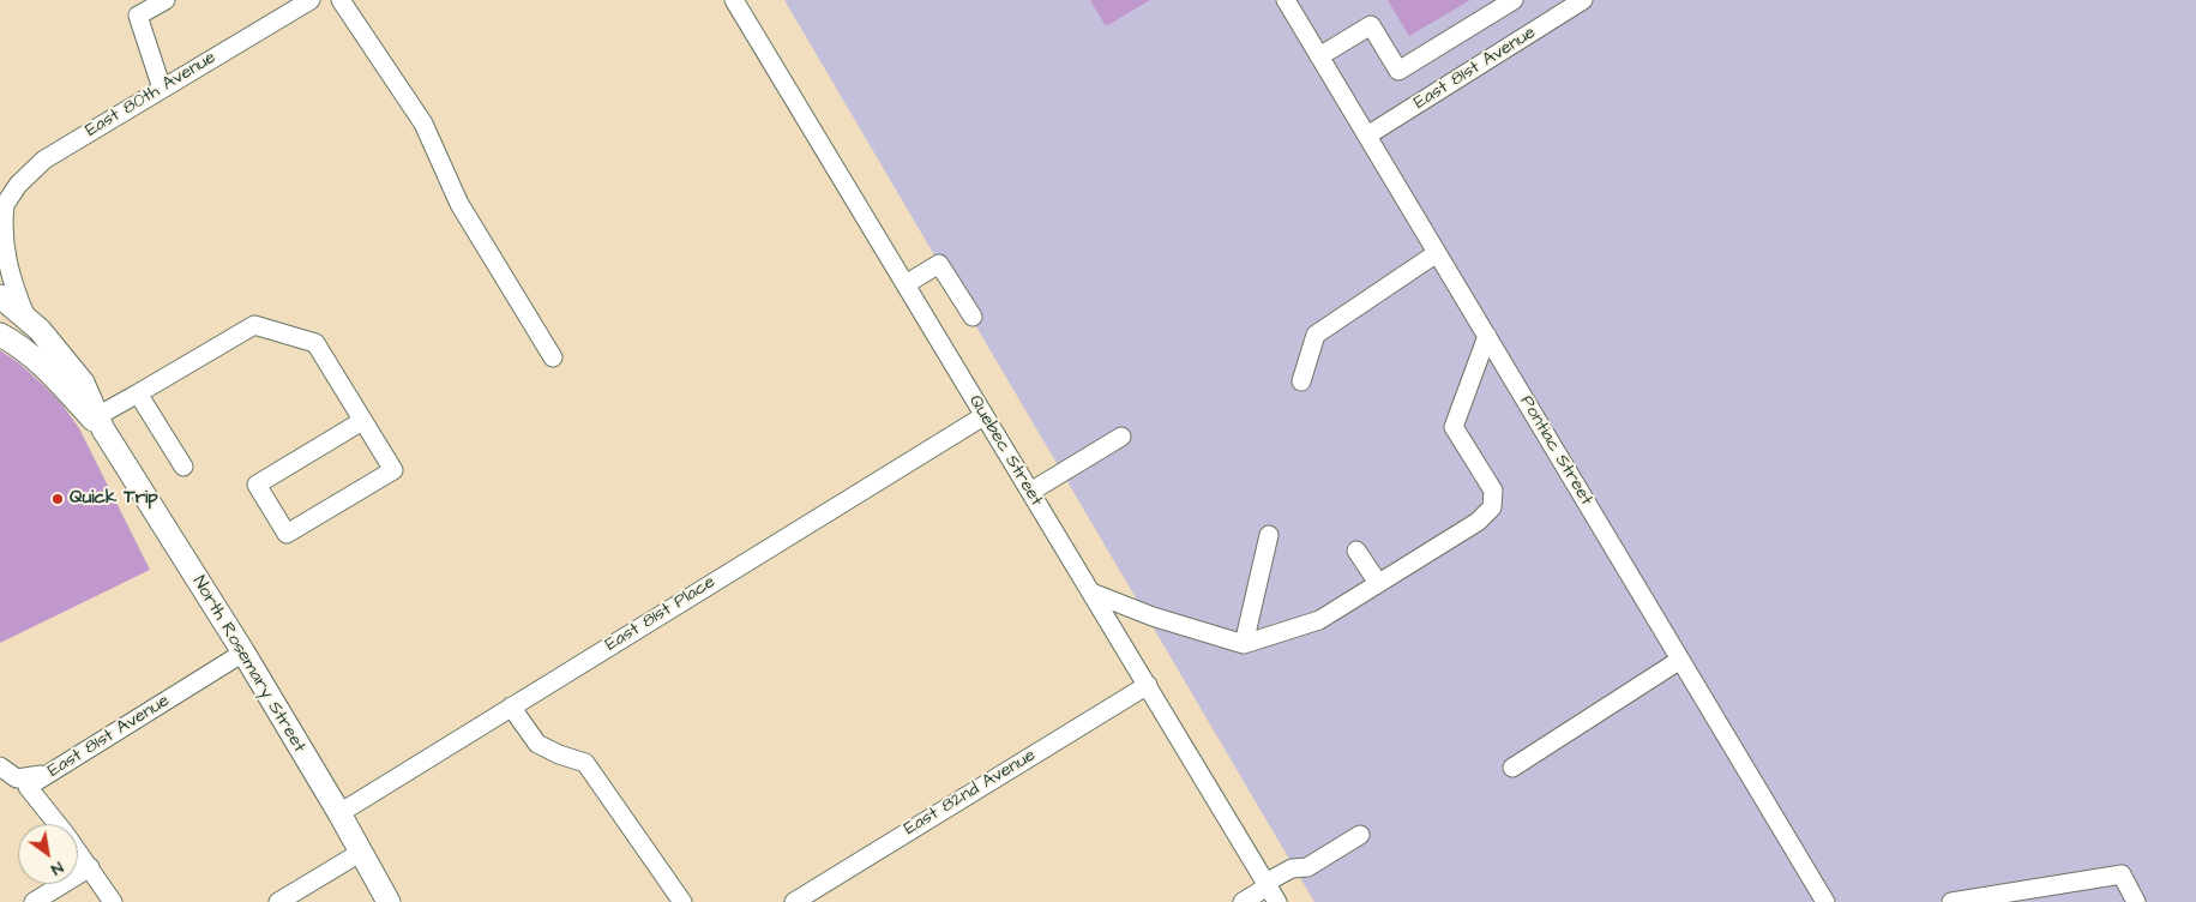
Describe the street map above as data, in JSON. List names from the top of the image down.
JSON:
{
  "streets": {
    "main road": ["North Rosemary Street"],
    "street": [
      "East 81st Avenue",
      "East 80th Avenue",
      "Quebec Street",
      "Pontiac Street",
      "East 81st Place",
      "East 82nd Avenue"
    ]
  },
  "crossings": [
    ["East 81st Avenue", "Pontiac Street"],
    ["East 81st Avenue", "North Rosemary Street"],
    ["East 80th Avenue", "North Rosemary Street"],
    ["Quebec Street", "East 81st Place"],
    ["Quebec Street", "East 82nd Avenue"],
    ["East 81st Place", "North Rosemary Street"]
  ],
  "places": ["Quick Trip"],
  "north": "bottom right"
}
